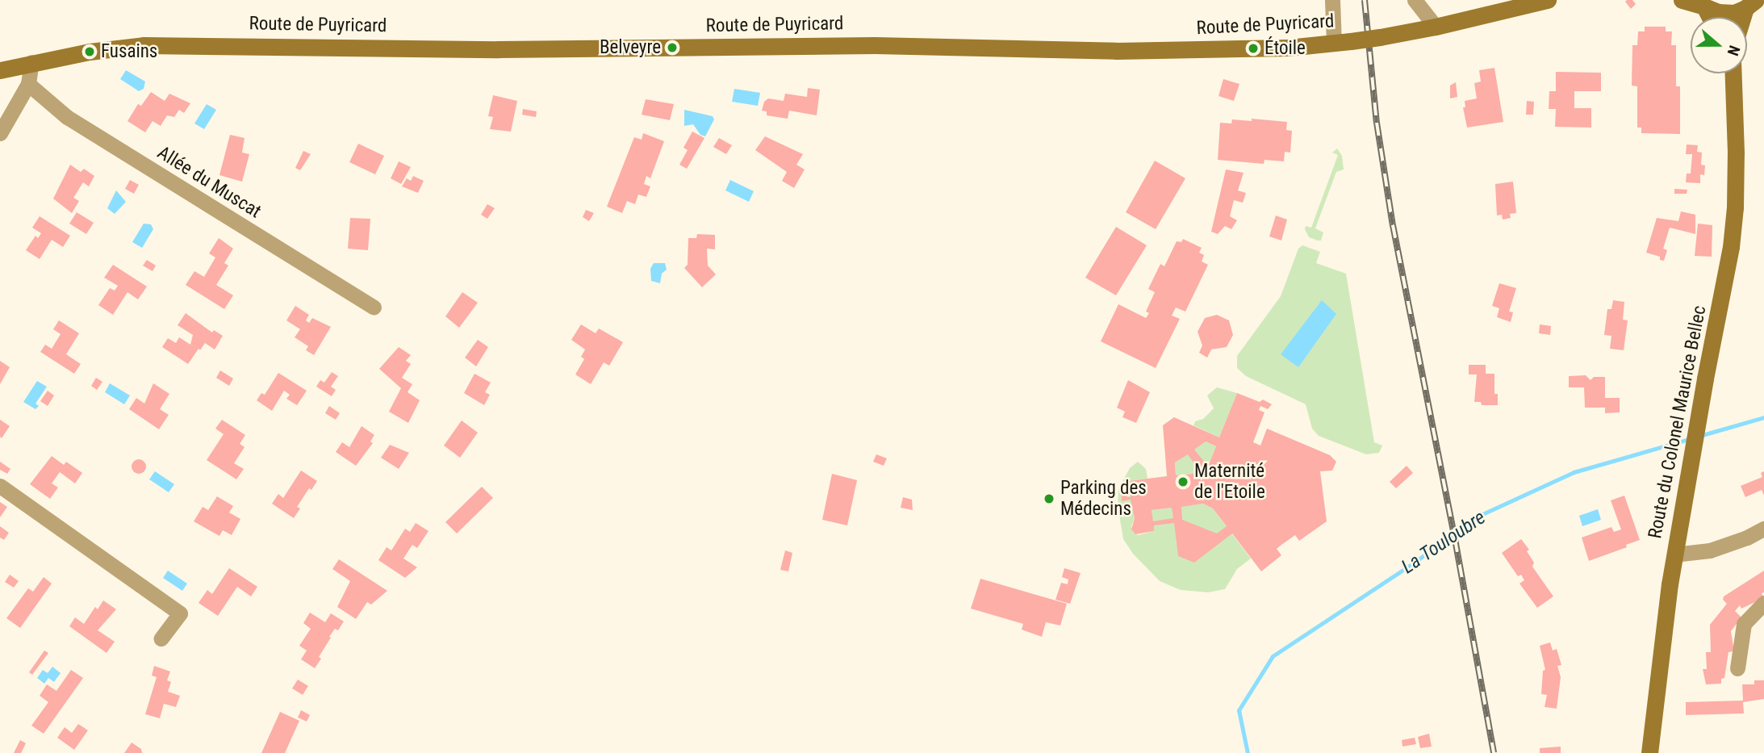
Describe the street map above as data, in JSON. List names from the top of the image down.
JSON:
{
  "streets": {
    "main road": ["Route de Puyricard", "Route du Colonel Maurice Bellec"],
    "street": ["Allée du Muscat"]
  },
  "water": ["La Touloubre"],
  "places": [
    "Belveyre",
    "Étoile",
    "Fusains",
    "Maternité de l'Etoile",
    "Parking des Médecins"
  ],
  "north": "right"
}
